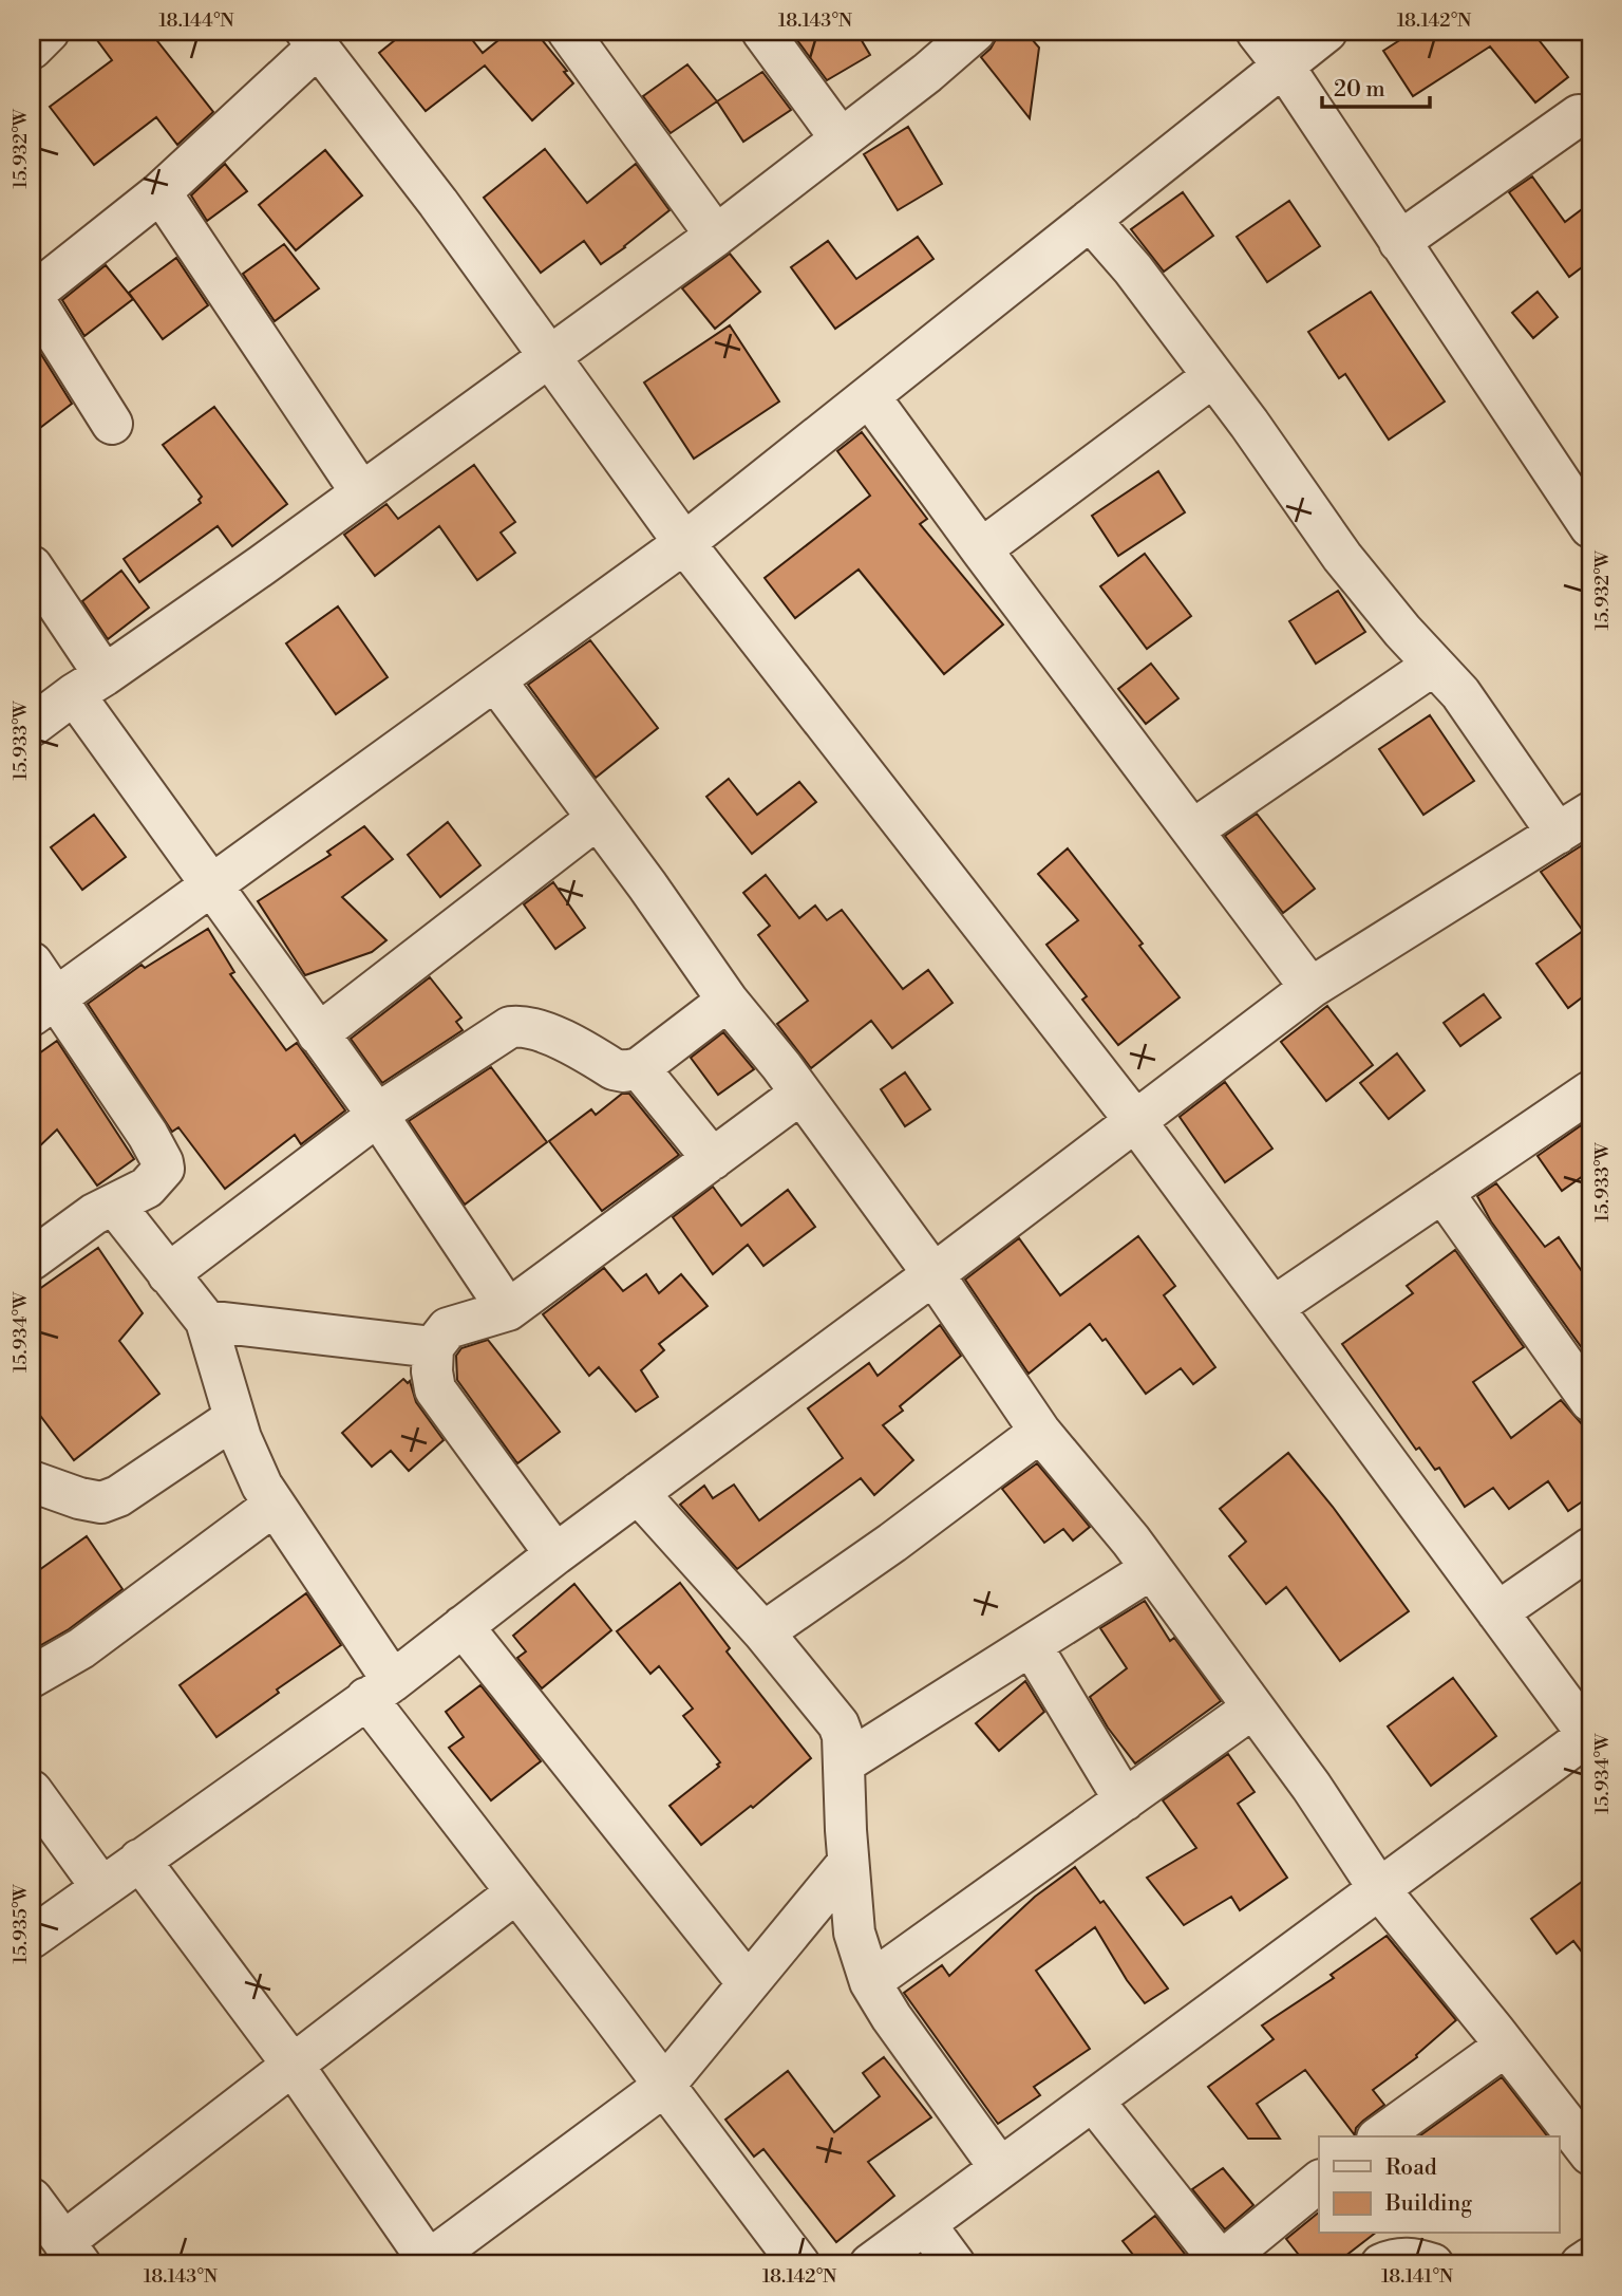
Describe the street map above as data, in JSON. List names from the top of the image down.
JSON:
{
  "legend": ["Road", "Building"],
  "scale_bar": "20 m",
  "coordinates": [
    "18.144°N",
    "18.143°N",
    "18.142°N",
    "15.932°W",
    "15.933°W",
    "15.934°W",
    "15.935°W",
    "18.141°N"
  ]
}
